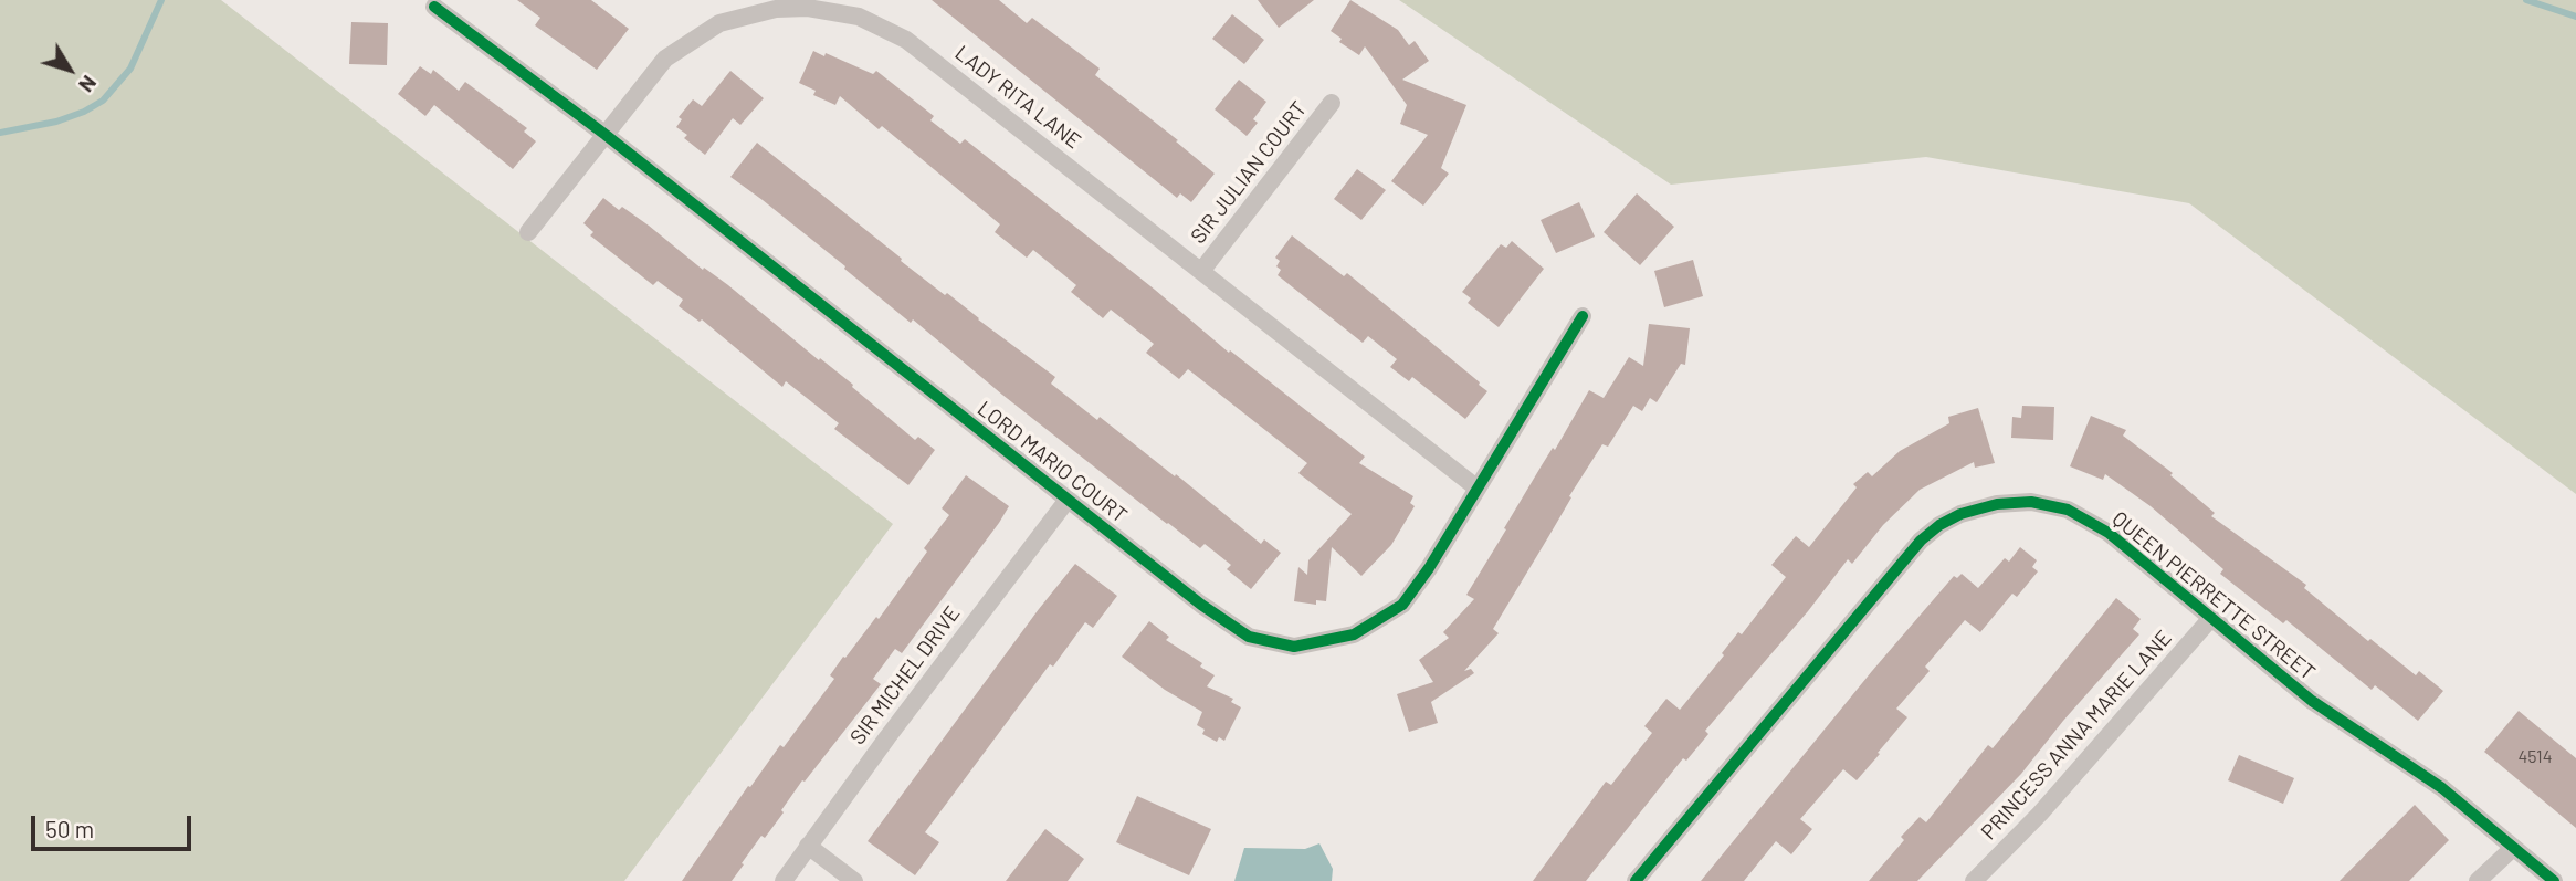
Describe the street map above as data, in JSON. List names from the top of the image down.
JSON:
{
  "streets": {
    "street": [
      "LADY RITA LANE",
      "SIR JULIAN COURT",
      "LORD MARIO COURT",
      "QUEEN PIERRETTE STREET",
      "SIR MICHEL DRIVE",
      "PRINCESS ANNA MARIE LANE"
    ]
  },
  "crossings": [
    ["LADY RITA LANE", "SIR JULIAN COURT"],
    ["LADY RITA LANE", "LORD MARIO COURT"],
    ["LORD MARIO COURT", "SIR MICHEL DRIVE"],
    ["QUEEN PIERRETTE STREET", "PRINCESS ANNA MARIE LANE"]
  ],
  "house_numbers": ["4514"],
  "scale_bar": "50 m",
  "north": "bottom right"
}
